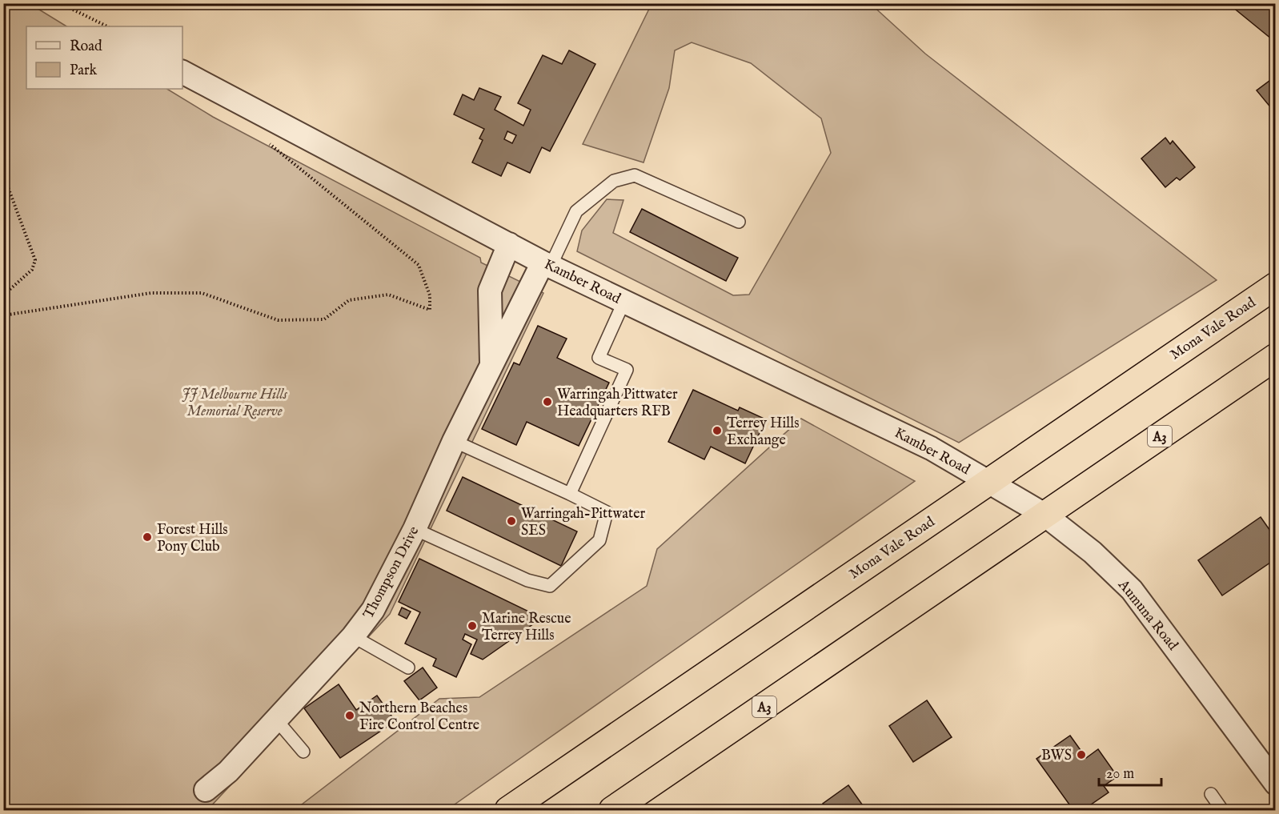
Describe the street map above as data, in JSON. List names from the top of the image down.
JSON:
{
  "streets": {
    "highway": ["Mona Vale Road", "A3"],
    "street": ["Kamber Road", "Thompson Drive", "Aumuna Road"]
  },
  "crossings": [
    ["Kamber Road", "Mona Vale Road"],
    ["Kamber Road", "Thompson Drive"],
    ["Kamber Road", "Aumuna Road"],
    ["Mona Vale Road", "Aumuna Road"],
    ["A3", "Aumuna Road"]
  ],
  "parks": ["JJ Melbourne Hills Memorial Reserve"],
  "places": [
    "Warringah Pittwater Headquarters RFB",
    "Terrey Hills Exchange",
    "Warringah-Pittwater SES",
    "Forest Hills Pony Club",
    "Marine Rescue Terrey Hills",
    "Northern Beaches Fire Control Centre",
    "BWS"
  ],
  "legend": ["Road", "Park"],
  "scale_bar": "20 m"
}
